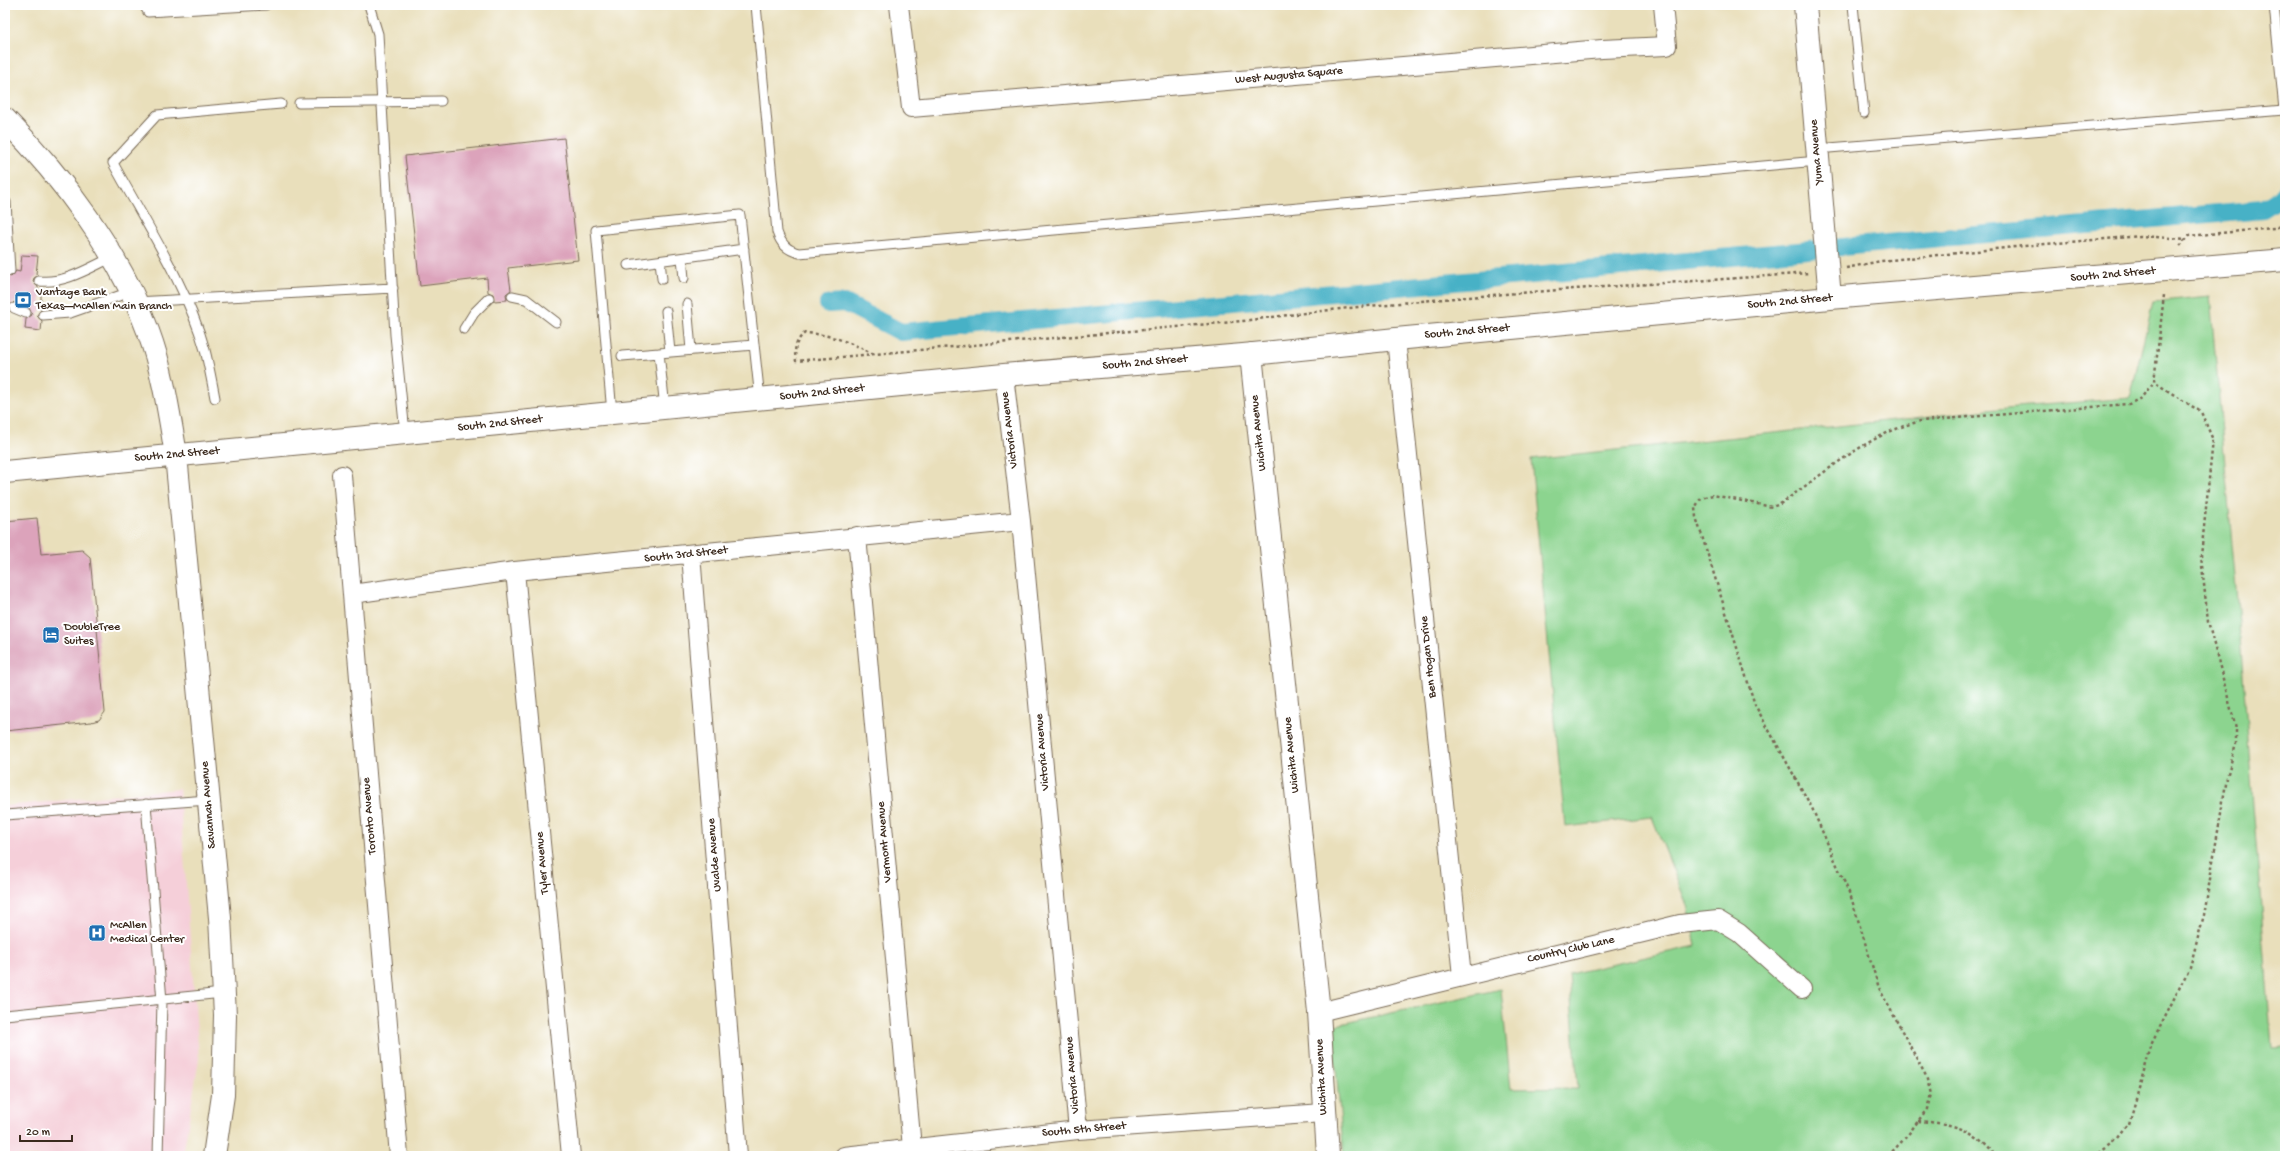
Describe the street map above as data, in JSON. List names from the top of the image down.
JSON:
{
  "streets": {
    "main road": [
      "Yuma Avenue",
      "South 2nd Street",
      "Wichita Avenue",
      "Savannah Avenue"
    ],
    "street": [
      "West Augusta Square",
      "Victoria Avenue",
      "South 3rd Street",
      "Ben Hogan Drive",
      "Toronto Avenue",
      "Vermont Avenue",
      "Uvalde Avenue",
      "Tyler Avenue",
      "Country Club Lane",
      "South 5th Street"
    ]
  },
  "crossings": [
    ["Yuma Avenue", "South 2nd Street"],
    ["South 2nd Street", "Victoria Avenue"],
    ["South 2nd Street", "Wichita Avenue"],
    ["South 2nd Street", "Ben Hogan Drive"],
    ["South 2nd Street", "Savannah Avenue"],
    ["Victoria Avenue", "South 3rd Street"],
    ["Victoria Avenue", "South 5th Street"],
    ["Wichita Avenue", "Country Club Lane"],
    ["Wichita Avenue", "South 5th Street"],
    ["South 3rd Street", "Toronto Avenue"],
    ["South 3rd Street", "Vermont Avenue"],
    ["South 3rd Street", "Uvalde Avenue"],
    ["South 3rd Street", "Tyler Avenue"],
    ["Ben Hogan Drive", "Country Club Lane"],
    ["Vermont Avenue", "South 5th Street"]
  ],
  "places": {
    "bank": ["Vantage Bank Texas—McAllen Main Branch"],
    "hotel": ["DoubleTree Suites"],
    "hospital": ["McAllen Medical Center"]
  },
  "scale_bar": "20 m"
}
